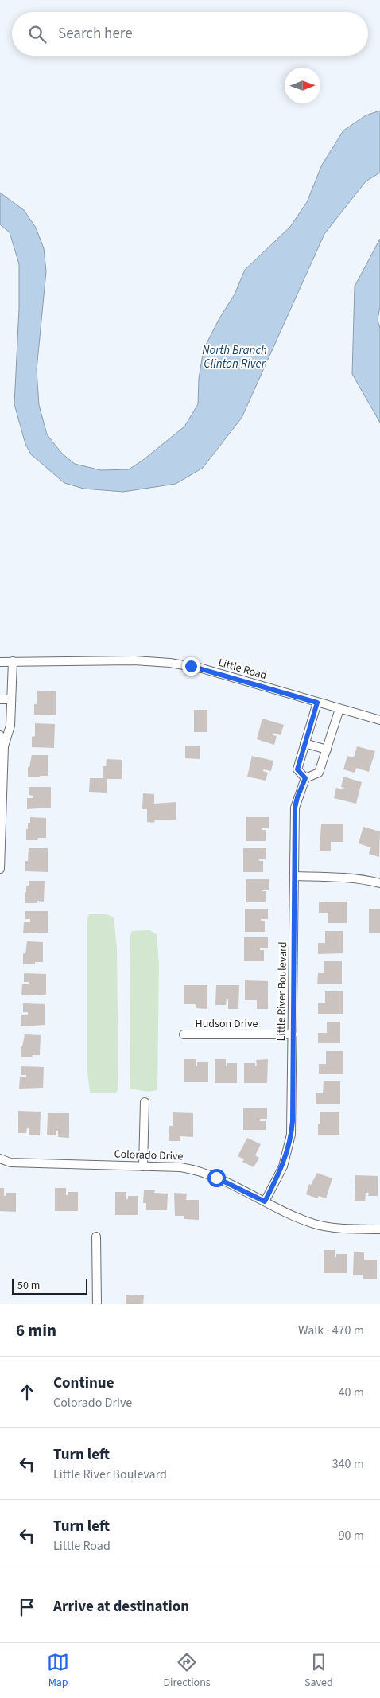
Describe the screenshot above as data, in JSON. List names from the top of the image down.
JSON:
{
  "streets": {
    "street": [
      "Little Road",
      "Little River Boulevard",
      "Hudson Drive",
      "Colorado Drive"
    ]
  },
  "crossings": [
    ["Little River Boulevard", "Hudson Drive"],
    ["Little River Boulevard", "Colorado Drive"]
  ],
  "water": ["North Branch Clinton River"],
  "scale_bar": "50 m",
  "north": "right",
  "page": {
    "search": "Search here",
    "scale": "50 m",
    "heading": ["6 min", "Walk · 470 m"],
    "list": [
      ["Continue", "Colorado Drive", "40 m"],
      ["Turn left", "Little River Boulevard", "340 m"],
      ["Turn left", "Little Road", "90 m"],
      "Arrive at destination"
    ],
    "nav": ["Map", "Directions", "Saved"]
  }
}
